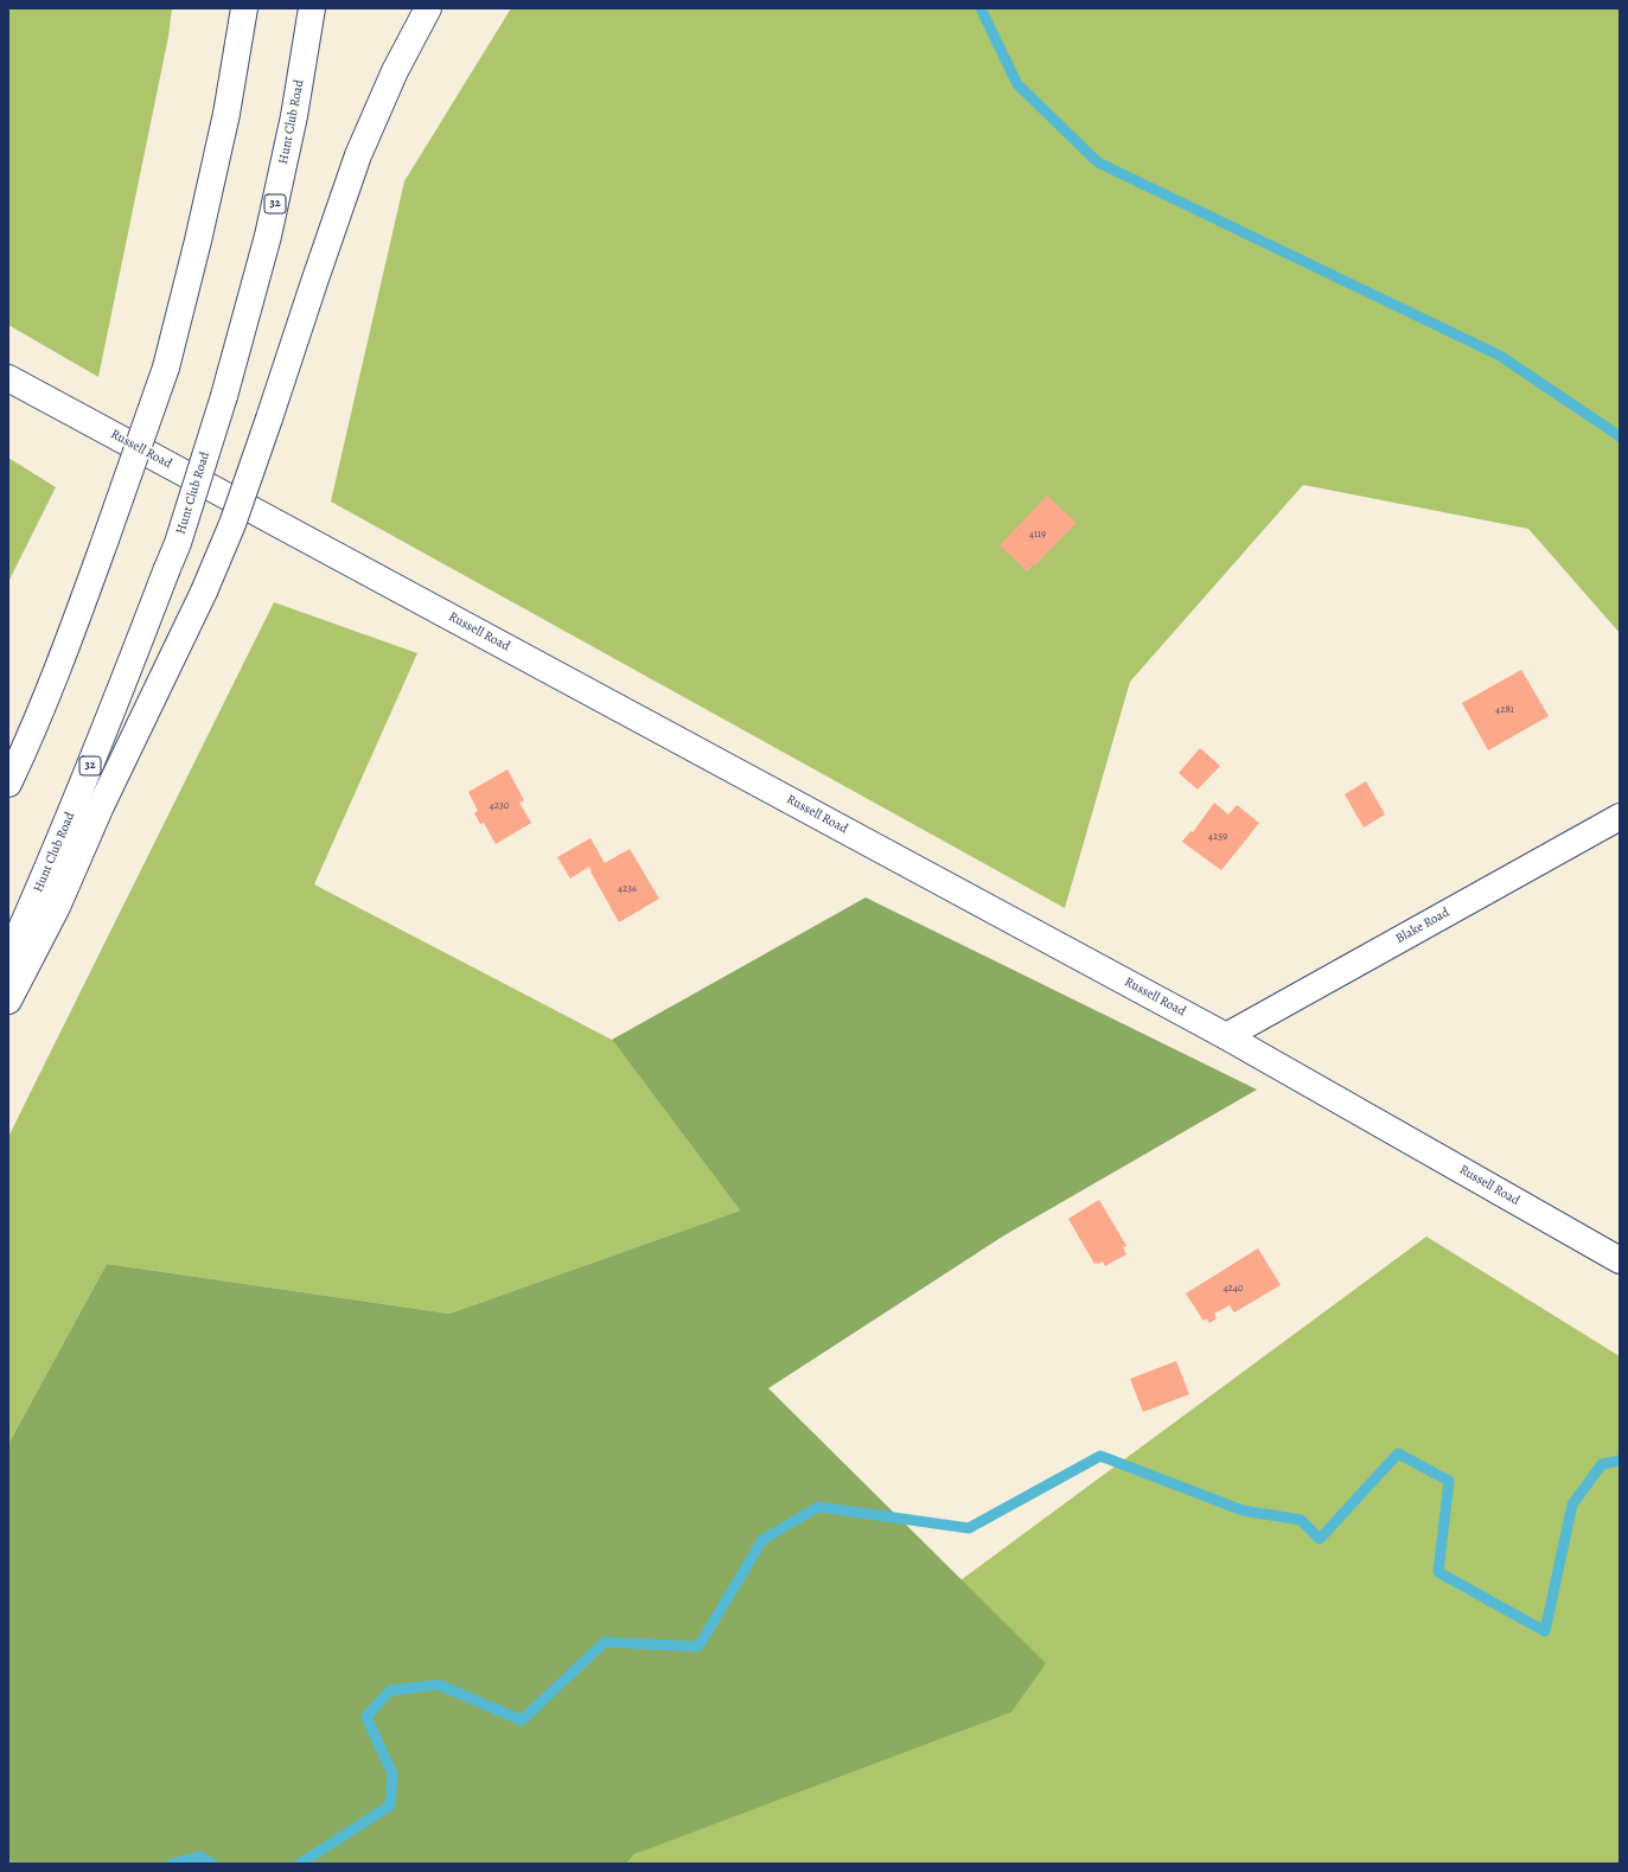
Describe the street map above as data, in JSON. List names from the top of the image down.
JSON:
{
  "streets": {
    "main road": [
      "Hunt Club Road",
      "32",
      "Russell Road",
      "Blake Road"
    ]
  },
  "crossings": [
    ["Russell Road", "Blake Road"]
  ],
  "house_numbers": [
    "4119",
    "4281",
    "4230",
    "4259",
    "4236",
    "4240"
  ]
}
